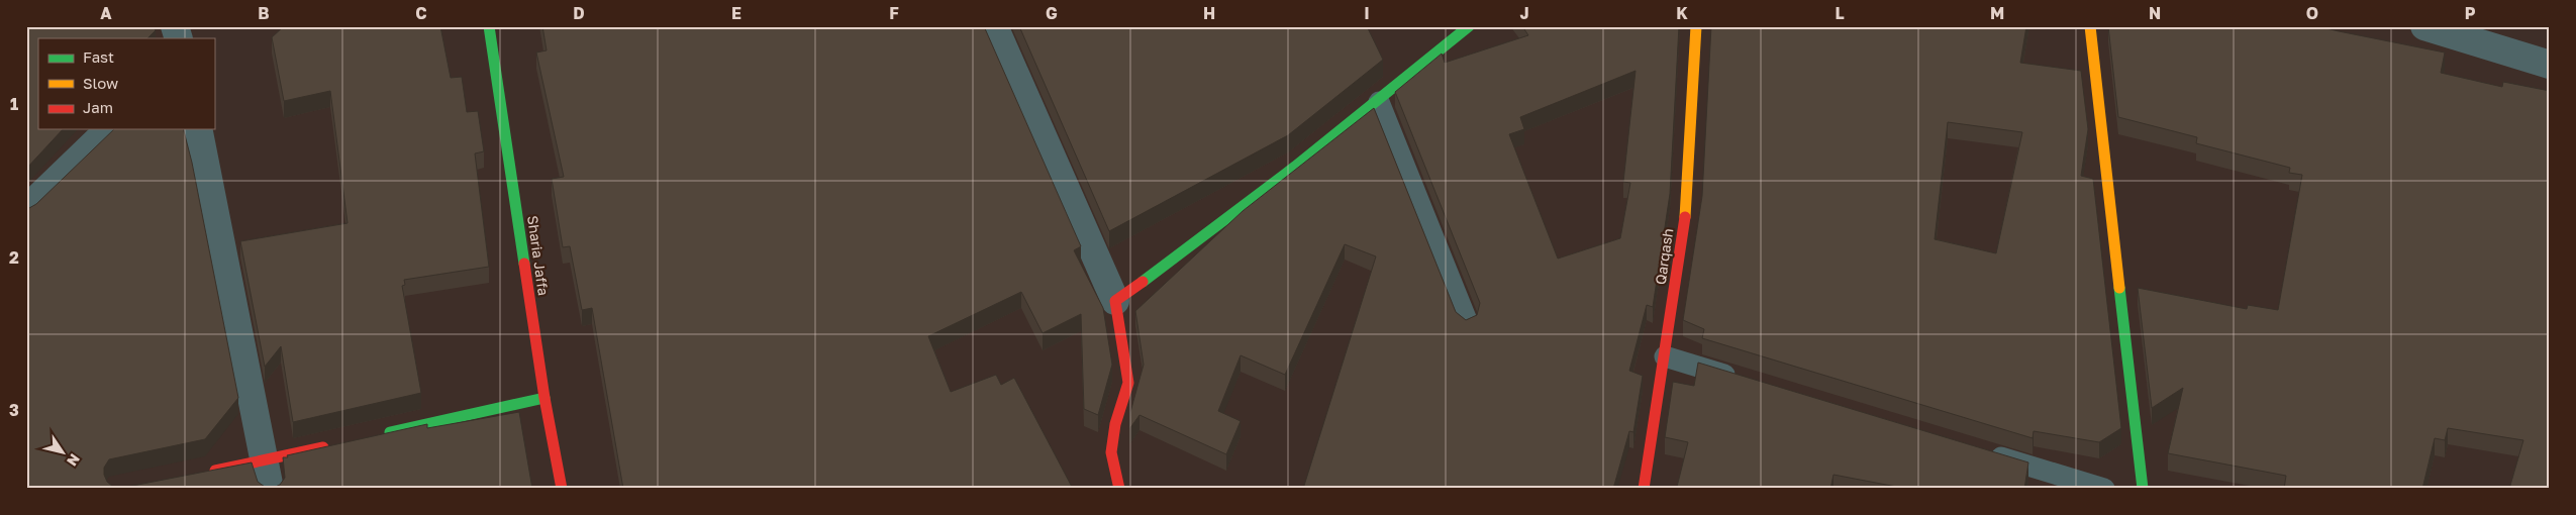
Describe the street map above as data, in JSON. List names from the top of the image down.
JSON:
{
  "streets": {
    "street": ["Sharia Jaffa", "Qarqash"]
  },
  "legend": ["Fast", "Slow", "Jam"],
  "north": "bottom right",
  "grid": {
    "columns": [
      "A",
      "B",
      "C",
      "D",
      "E",
      "F",
      "G",
      "H",
      "I",
      "J",
      "K",
      "L",
      "M",
      "N",
      "O",
      "P"
    ],
    "rows": ["1", "2", "3"]
  }
}
